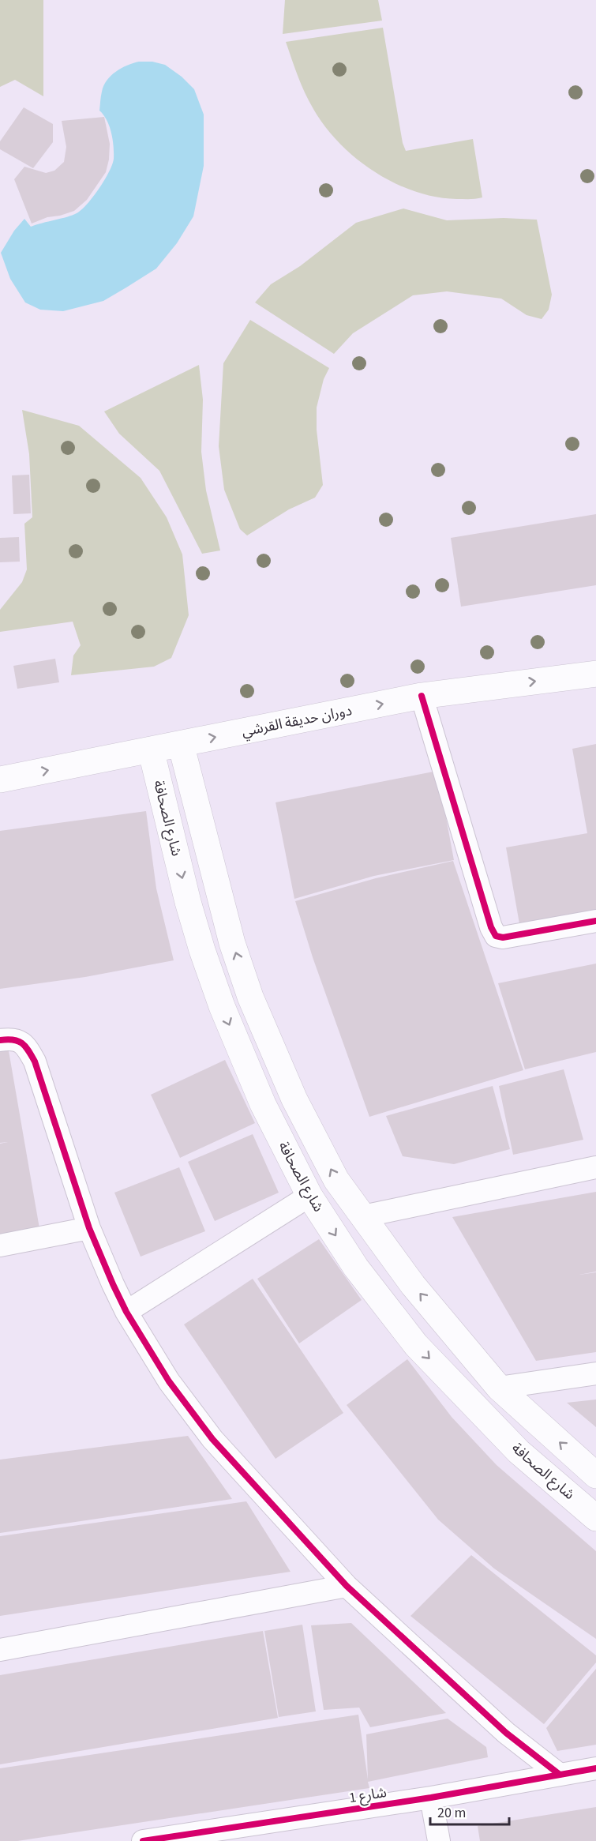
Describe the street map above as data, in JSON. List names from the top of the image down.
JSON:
{
  "streets": {
    "main road": ["دوران حديقة القرشي", "شارع الصحافة"],
    "street": ["شارع 1"]
  },
  "crossings": [
    ["دوران حديقة القرشي", "شارع الصحافة"]
  ],
  "one_way": ["دوران حديقة القرشي"],
  "scale_bar": "20 m"
}
